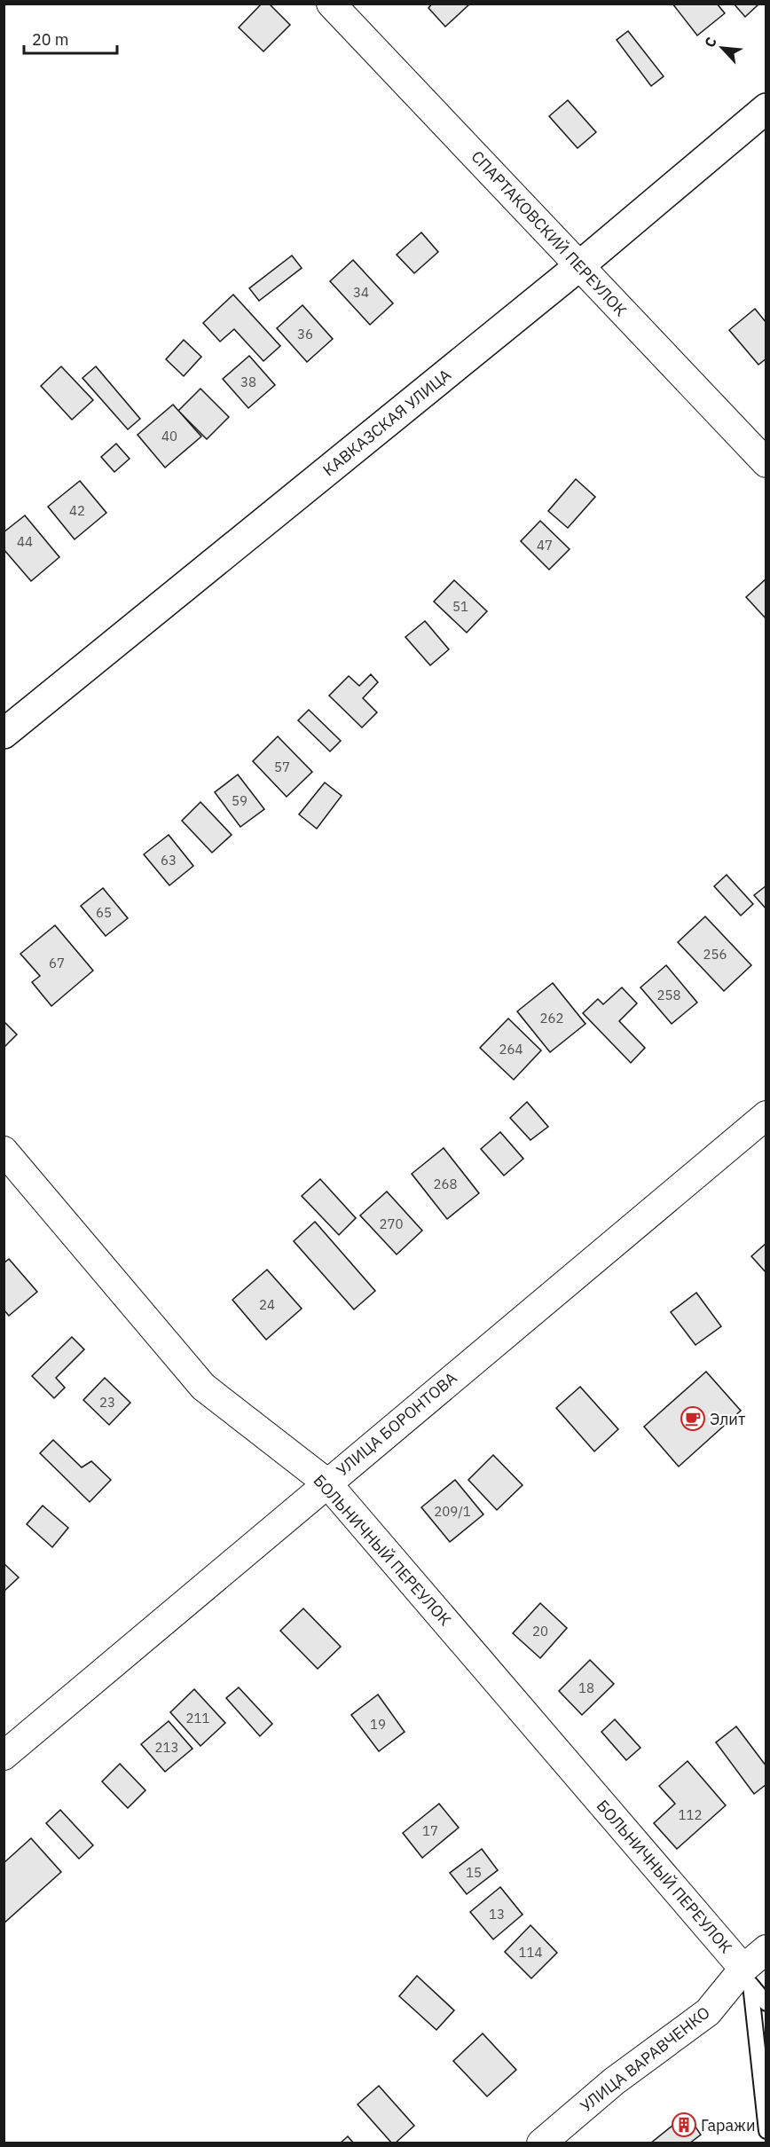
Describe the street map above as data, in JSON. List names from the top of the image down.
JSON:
{
  "streets": {
    "street": [
      "СПАРТАКОВСКИЙ ПЕРЕУЛОК",
      "КАВКАЗСКАЯ УЛИЦА",
      "УЛИЦА БОРОНТОВА",
      "БОЛЬНИЧНЫЙ ПЕРЕУЛОК",
      "УЛИЦА ВАРАВЧЕНКО"
    ]
  },
  "crossings": [
    ["СПАРТАКОВСКИЙ ПЕРЕУЛОК", "КАВКАЗСКАЯ УЛИЦА"],
    ["УЛИЦА БОРОНТОВА", "БОЛЬНИЧНЫЙ ПЕРЕУЛОК"],
    ["БОЛЬНИЧНЫЙ ПЕРЕУЛОК", "УЛИЦА ВАРАВЧЕНКО"]
  ],
  "places": {
    "cafe": ["Элит"],
    "building": ["Гаражи"]
  },
  "house_numbers": [
    "34",
    "36",
    "38",
    "40",
    "42",
    "44",
    "47",
    "51",
    "57",
    "59",
    "63",
    "65",
    "256",
    "67",
    "258",
    "262",
    "264",
    "268",
    "270",
    "24",
    "23",
    "209/1",
    "20",
    "18",
    "211",
    "19",
    "213",
    "112",
    "17",
    "15",
    "13",
    "114"
  ],
  "scale_bar": "20 m",
  "north": "top left"
}
